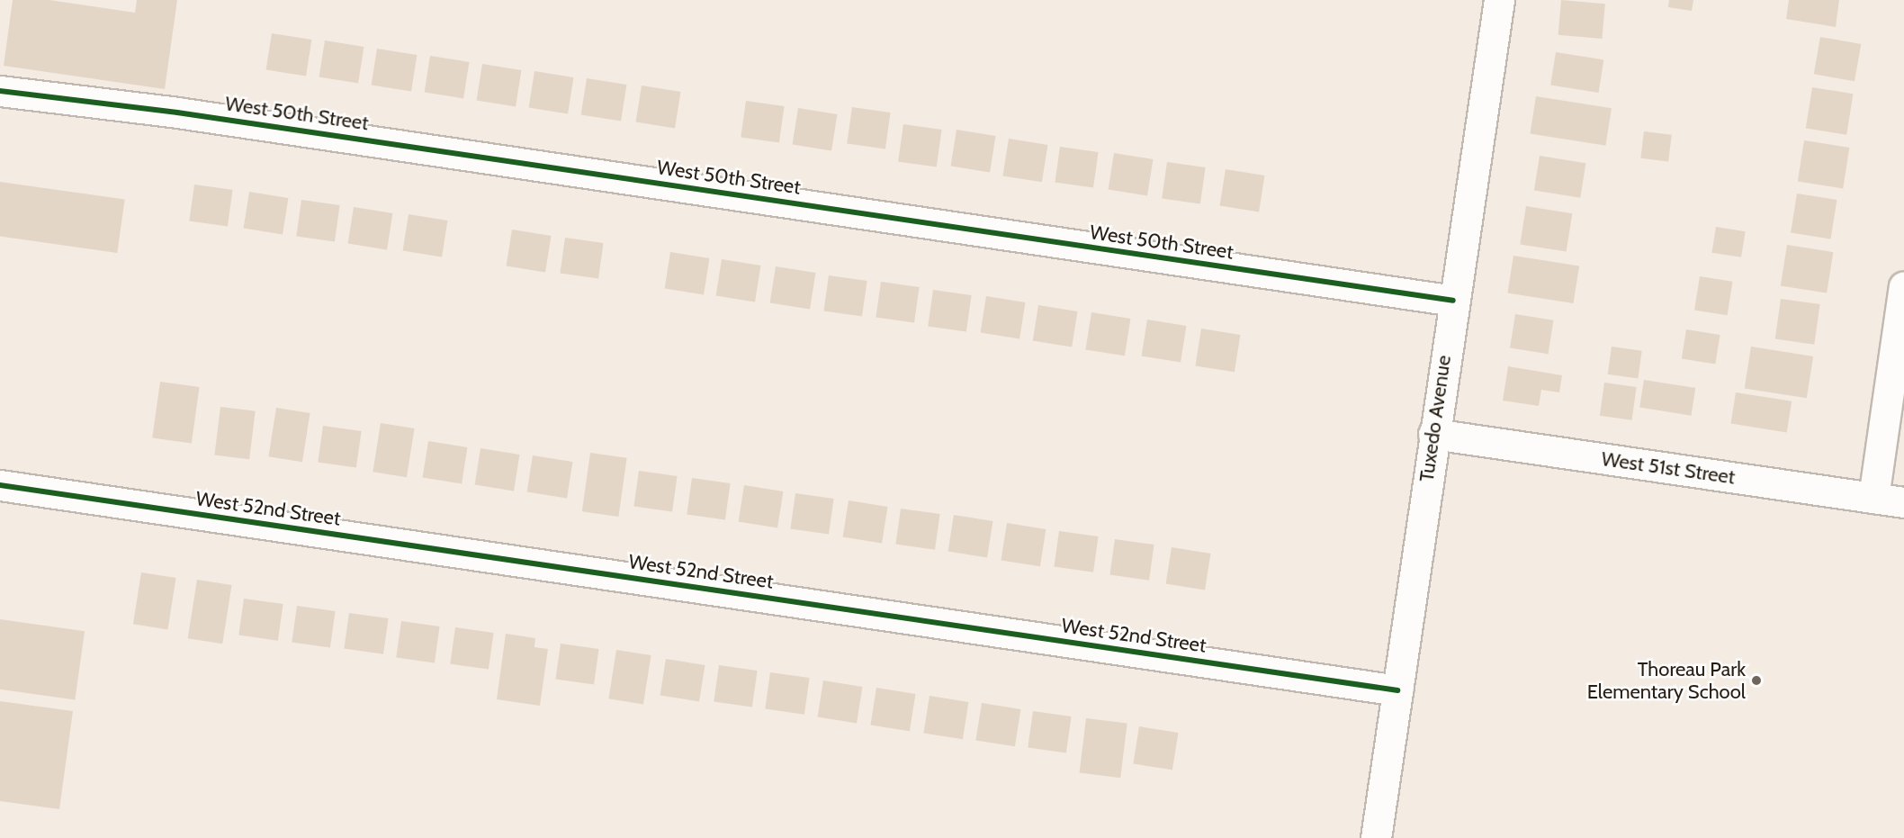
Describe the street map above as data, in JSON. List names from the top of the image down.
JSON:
{
  "streets": {
    "street": [
      "West 50th Street",
      "Tuxedo Avenue",
      "West 51st Street",
      "West 52nd Street"
    ]
  },
  "crossings": [
    ["West 50th Street", "Tuxedo Avenue"],
    ["Tuxedo Avenue", "West 51st Street"],
    ["Tuxedo Avenue", "West 52nd Street"]
  ],
  "places": ["Thoreau Park Elementary School"]
}
